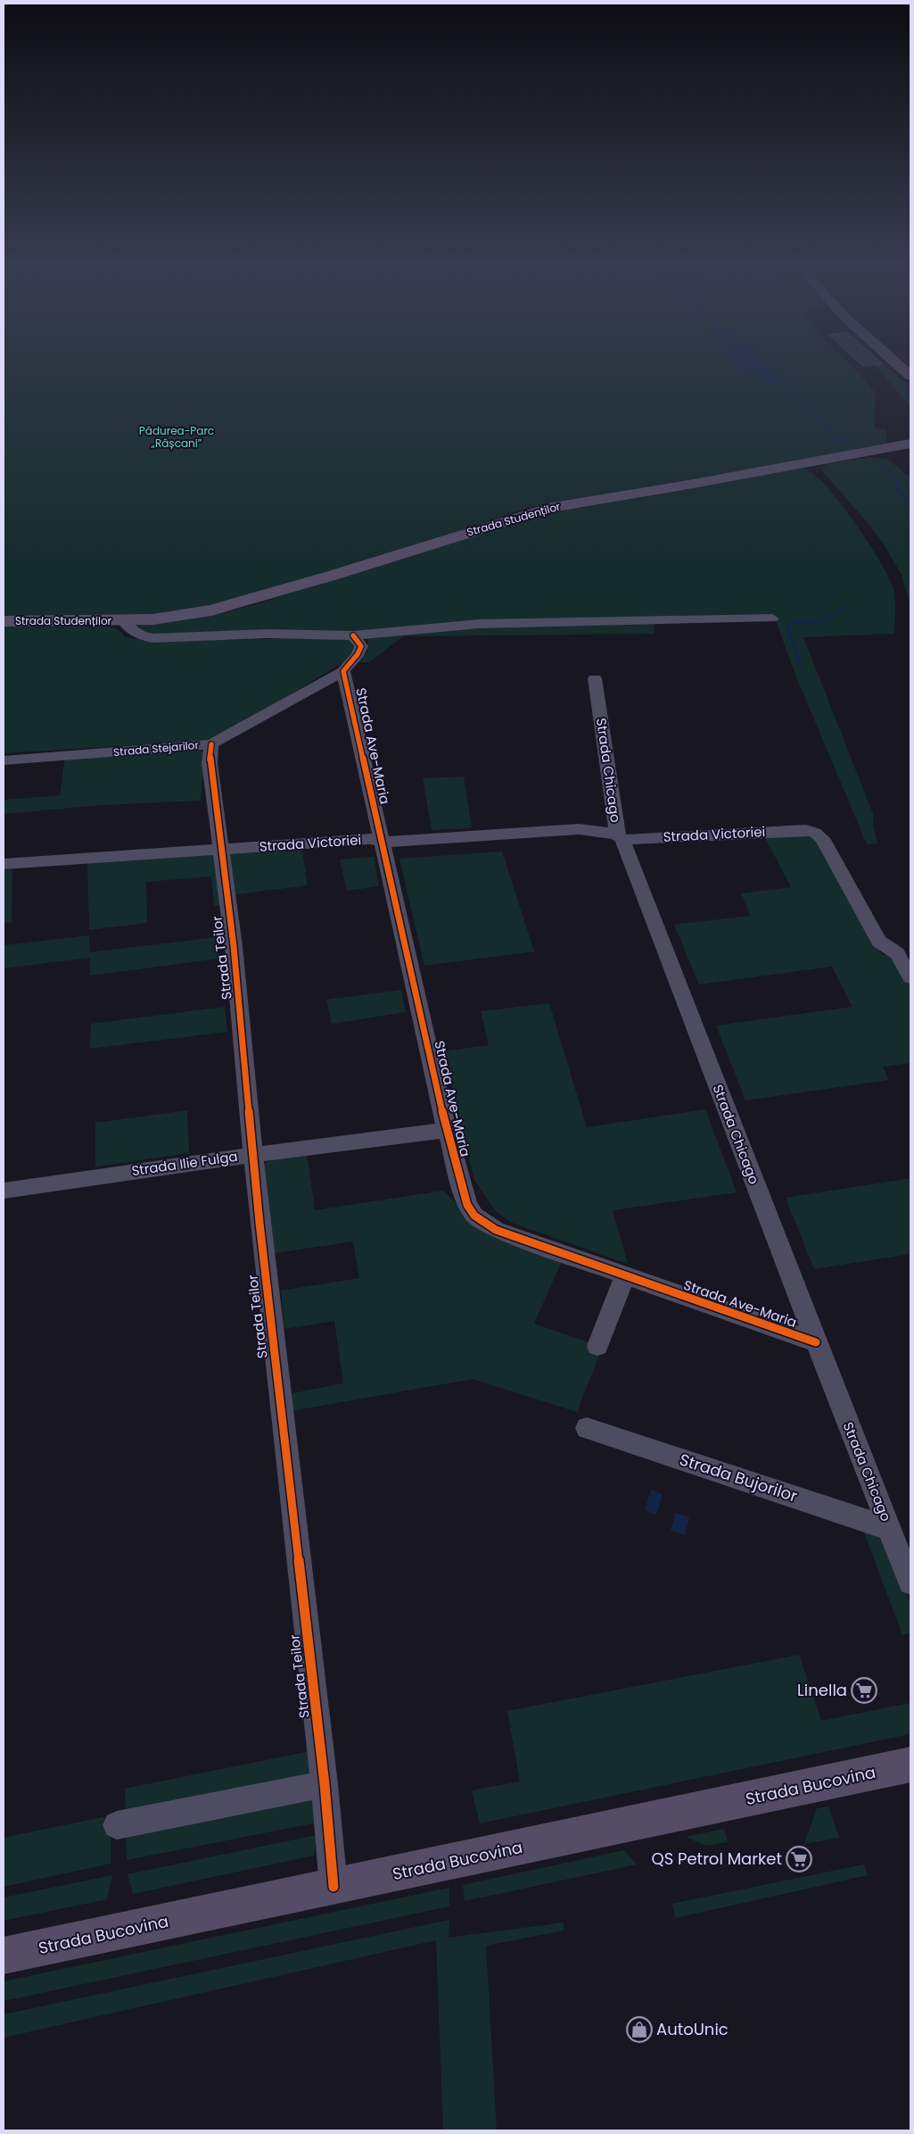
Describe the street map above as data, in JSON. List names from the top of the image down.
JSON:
{
  "streets": {
    "main road": ["Strada Studenților", "Strada Bucovina"],
    "street": [
      "Strada Ave-Maria",
      "Strada Stejarilor",
      "Strada Chicago",
      "Strada Victoriei",
      "Strada Teilor",
      "Strada Ilie Fulga",
      "Strada Bujorilor"
    ]
  },
  "crossings": [
    ["Strada Ave-Maria", "Strada Stejarilor"],
    ["Strada Ave-Maria", "Strada Chicago"],
    ["Strada Ave-Maria", "Strada Victoriei"],
    ["Strada Ave-Maria", "Strada Ilie Fulga"],
    ["Strada Stejarilor", "Strada Teilor"],
    ["Strada Chicago", "Strada Victoriei"],
    ["Strada Chicago", "Strada Bujorilor"],
    ["Strada Victoriei", "Strada Teilor"],
    ["Strada Teilor", "Strada Ilie Fulga"],
    ["Strada Teilor", "Strada Bucovina"]
  ],
  "parks": ["Pădurea-Parc „Râșcani”"],
  "places": {
    "supermarket": ["Linella", "QS Petrol Market"],
    "shop": ["AutoUnic"]
  }
}
